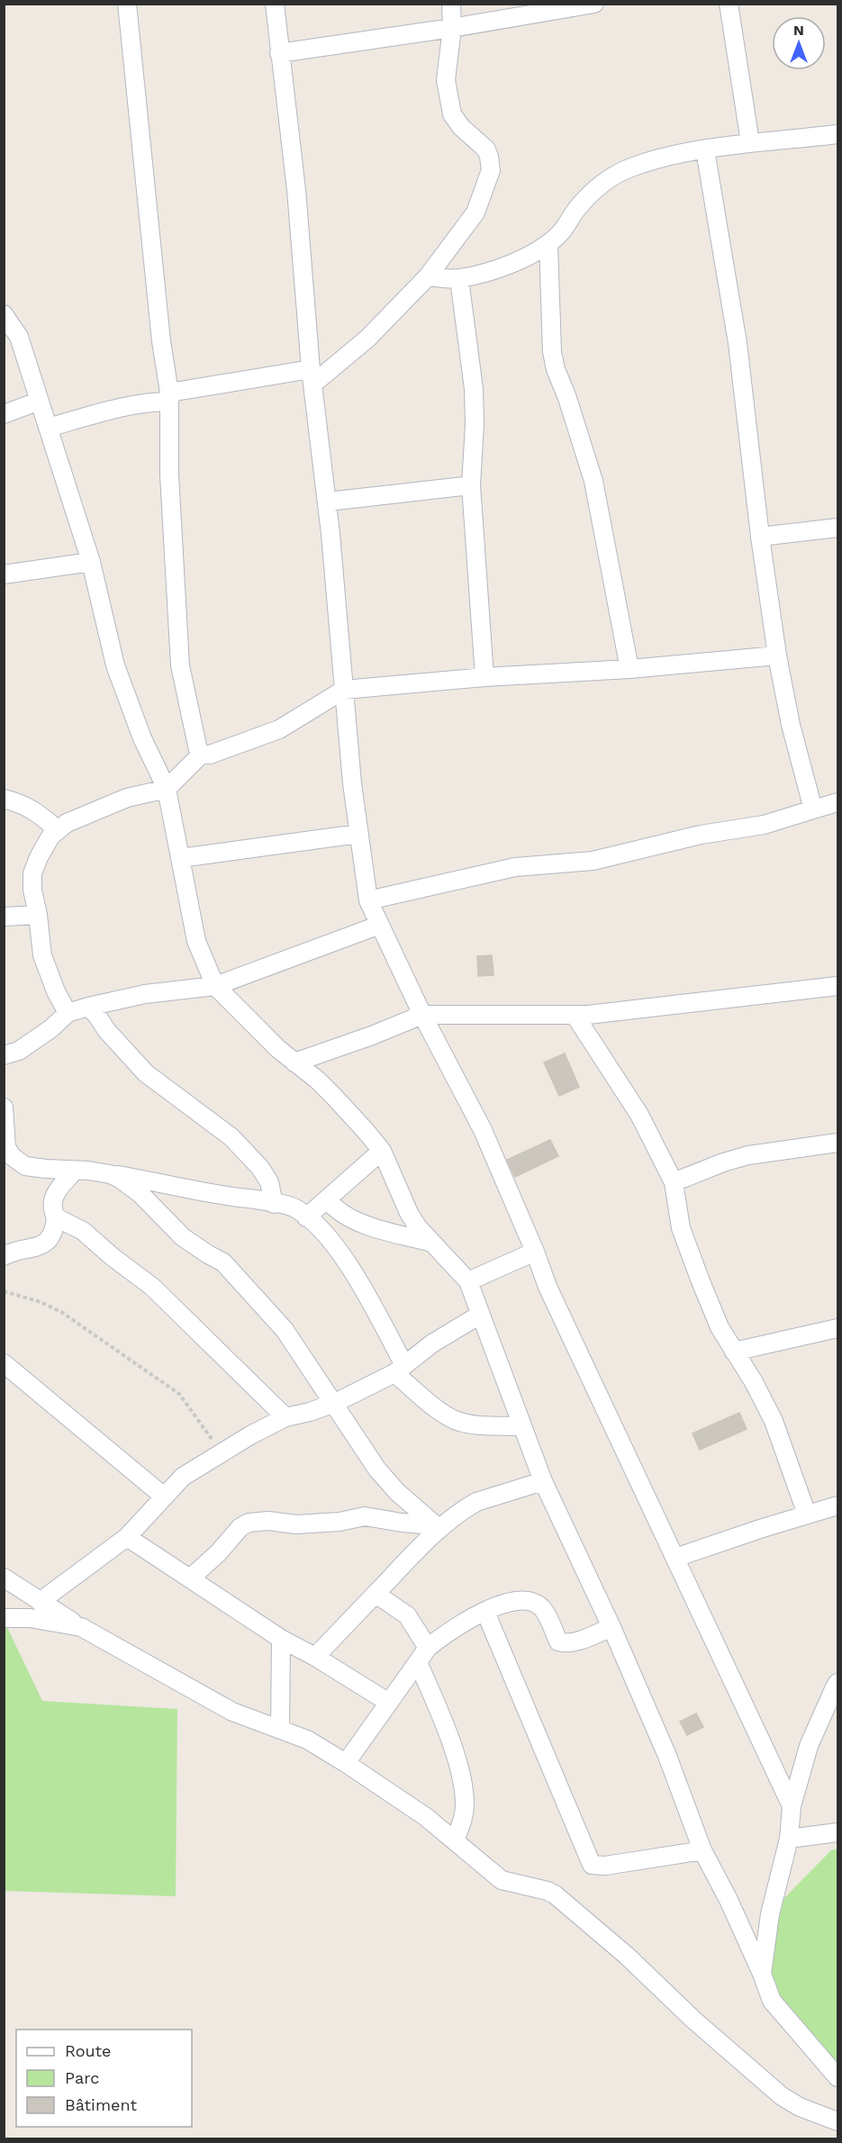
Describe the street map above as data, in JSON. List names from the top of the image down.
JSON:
{
  "legend": ["Route", "Parc", "Bâtiment"],
  "north": "top"
}
